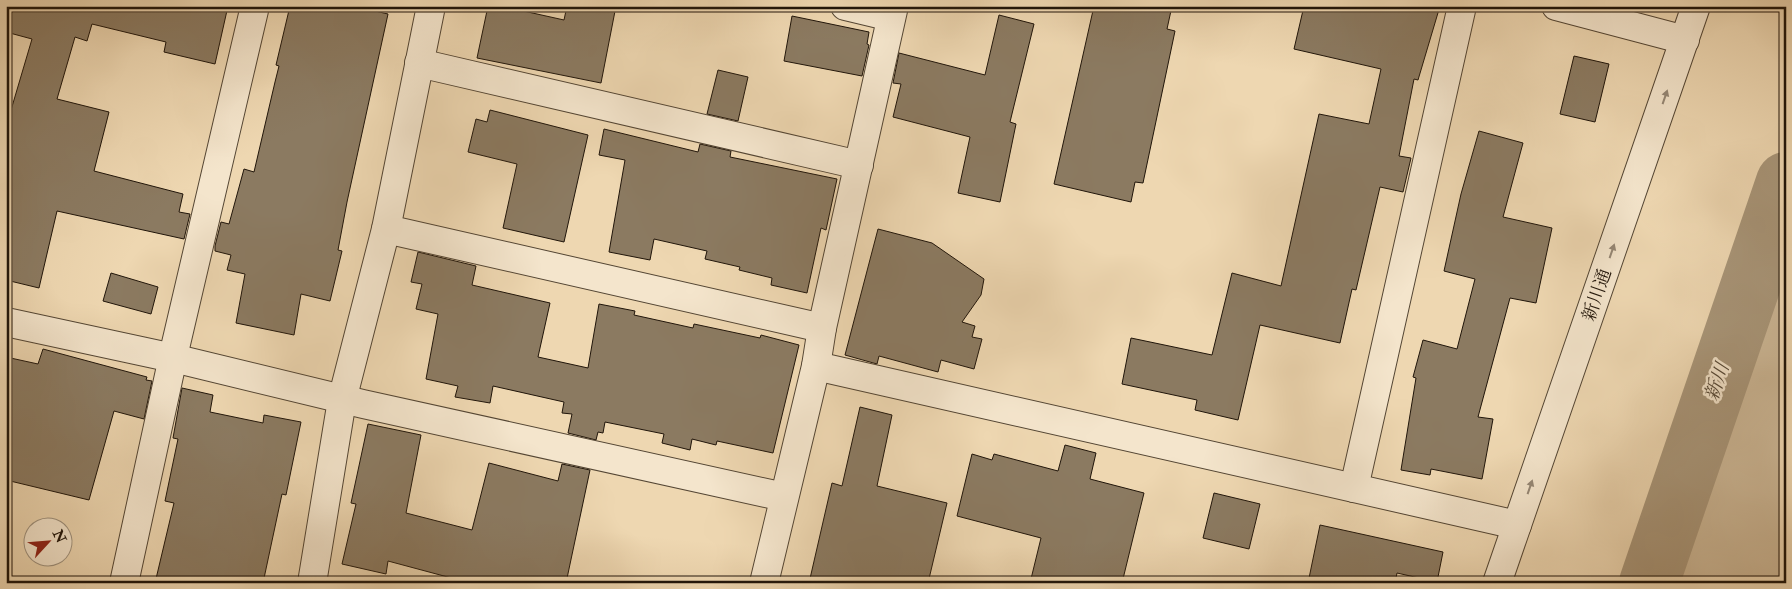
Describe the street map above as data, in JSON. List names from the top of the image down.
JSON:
{
  "streets": {
    "street": ["新川通"]
  },
  "water": ["新川"],
  "north": "top right"
}
